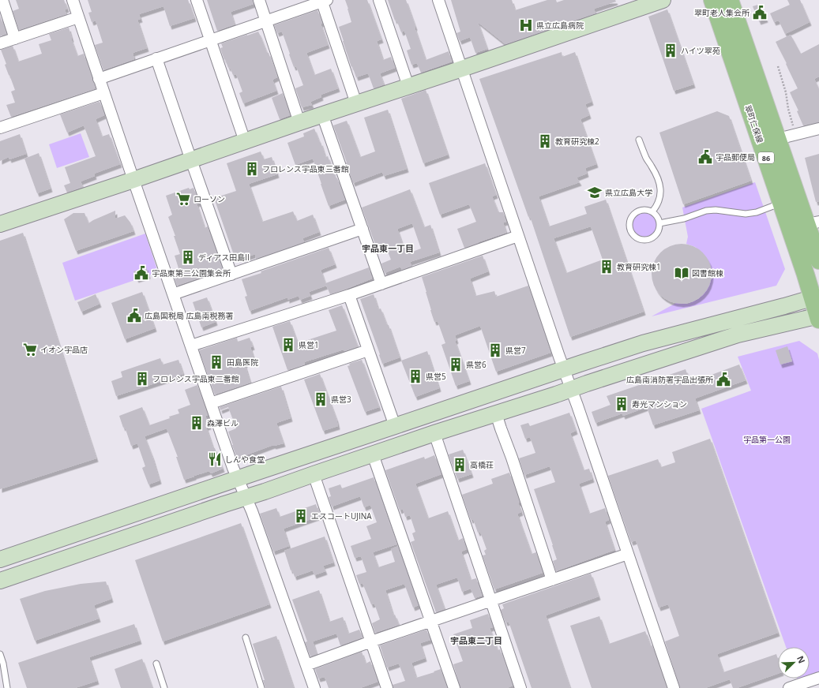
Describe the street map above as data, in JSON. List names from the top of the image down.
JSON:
{
  "streets": {
    "main road": ["翠町仁保線", "86"]
  },
  "districts": ["宇品東一丁目", "宇品東二丁目"],
  "parks": ["宇品第一公園"],
  "places": {
    "public building": [
      "翠町老人集会所",
      "宇品郵便局",
      "宇品東第二公園集会所",
      "広島国税局 広島南税務署",
      "広島南消防署宇品出張所"
    ],
    "hospital": ["県立広島病院"],
    "building": [
      "ハイツ翠苑",
      "教育研究棟2",
      "フロレンス宇品東三番館",
      "ディアス田島II",
      "教育研究棟1",
      "県営1",
      "県営7",
      "田島医院",
      "県営6",
      "県営5",
      "フロレンス宇品東二番館",
      "県営3",
      "寿光マンション",
      "森澤ビル",
      "高橋荘",
      "エスコートUJINA"
    ],
    "school or university": ["県立広島大学"],
    "supermarket": ["ローソン", "イオン宇品店"],
    "library": ["図書館棟"],
    "restaurant": ["しんや食堂"]
  },
  "north": "top right"
}
